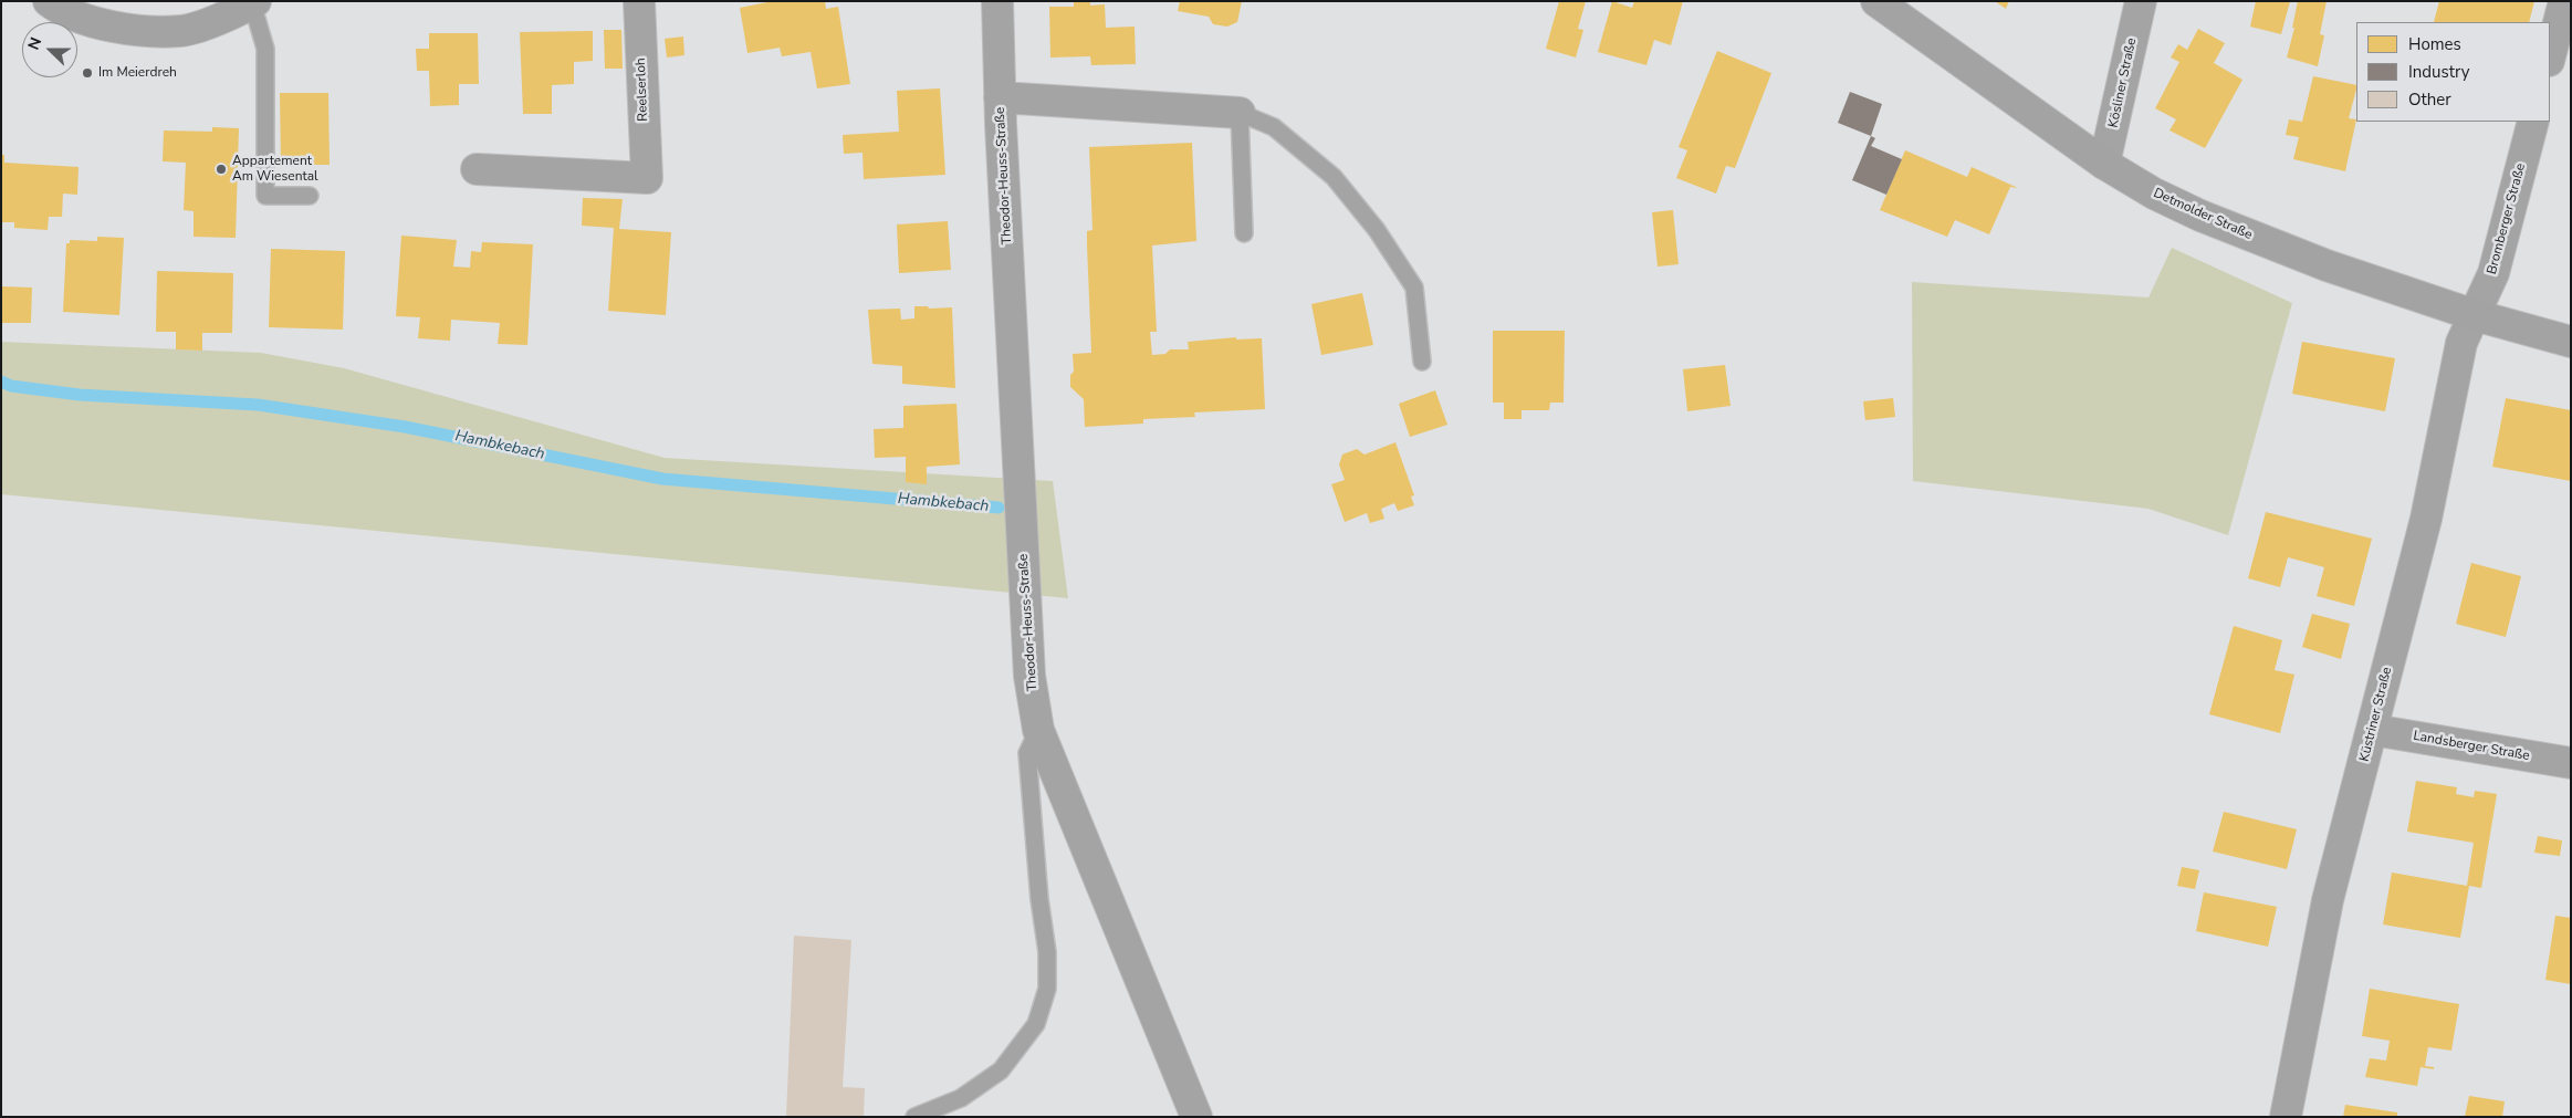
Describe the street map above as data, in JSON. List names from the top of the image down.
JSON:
{
  "streets": {
    "main road": ["Detmolder Straße"],
    "street": [
      "Kösliner Straße",
      "Reelserloh",
      "Theodor-Heuss-Straße",
      "Bromberger Straße",
      "Küstriner Straße",
      "Landsberger Straße"
    ]
  },
  "crossings": [
    ["Kösliner Straße", "Detmolder Straße"],
    ["Detmolder Straße", "Bromberger Straße"],
    ["Detmolder Straße", "Küstriner Straße"],
    ["Bromberger Straße", "Küstriner Straße"],
    ["Küstriner Straße", "Landsberger Straße"]
  ],
  "water": ["Hambkebach"],
  "places": ["Im Meierdreh", "Appartement Am Wiesental"],
  "legend": ["Homes", "Industry", "Other"],
  "north": "left"
}
